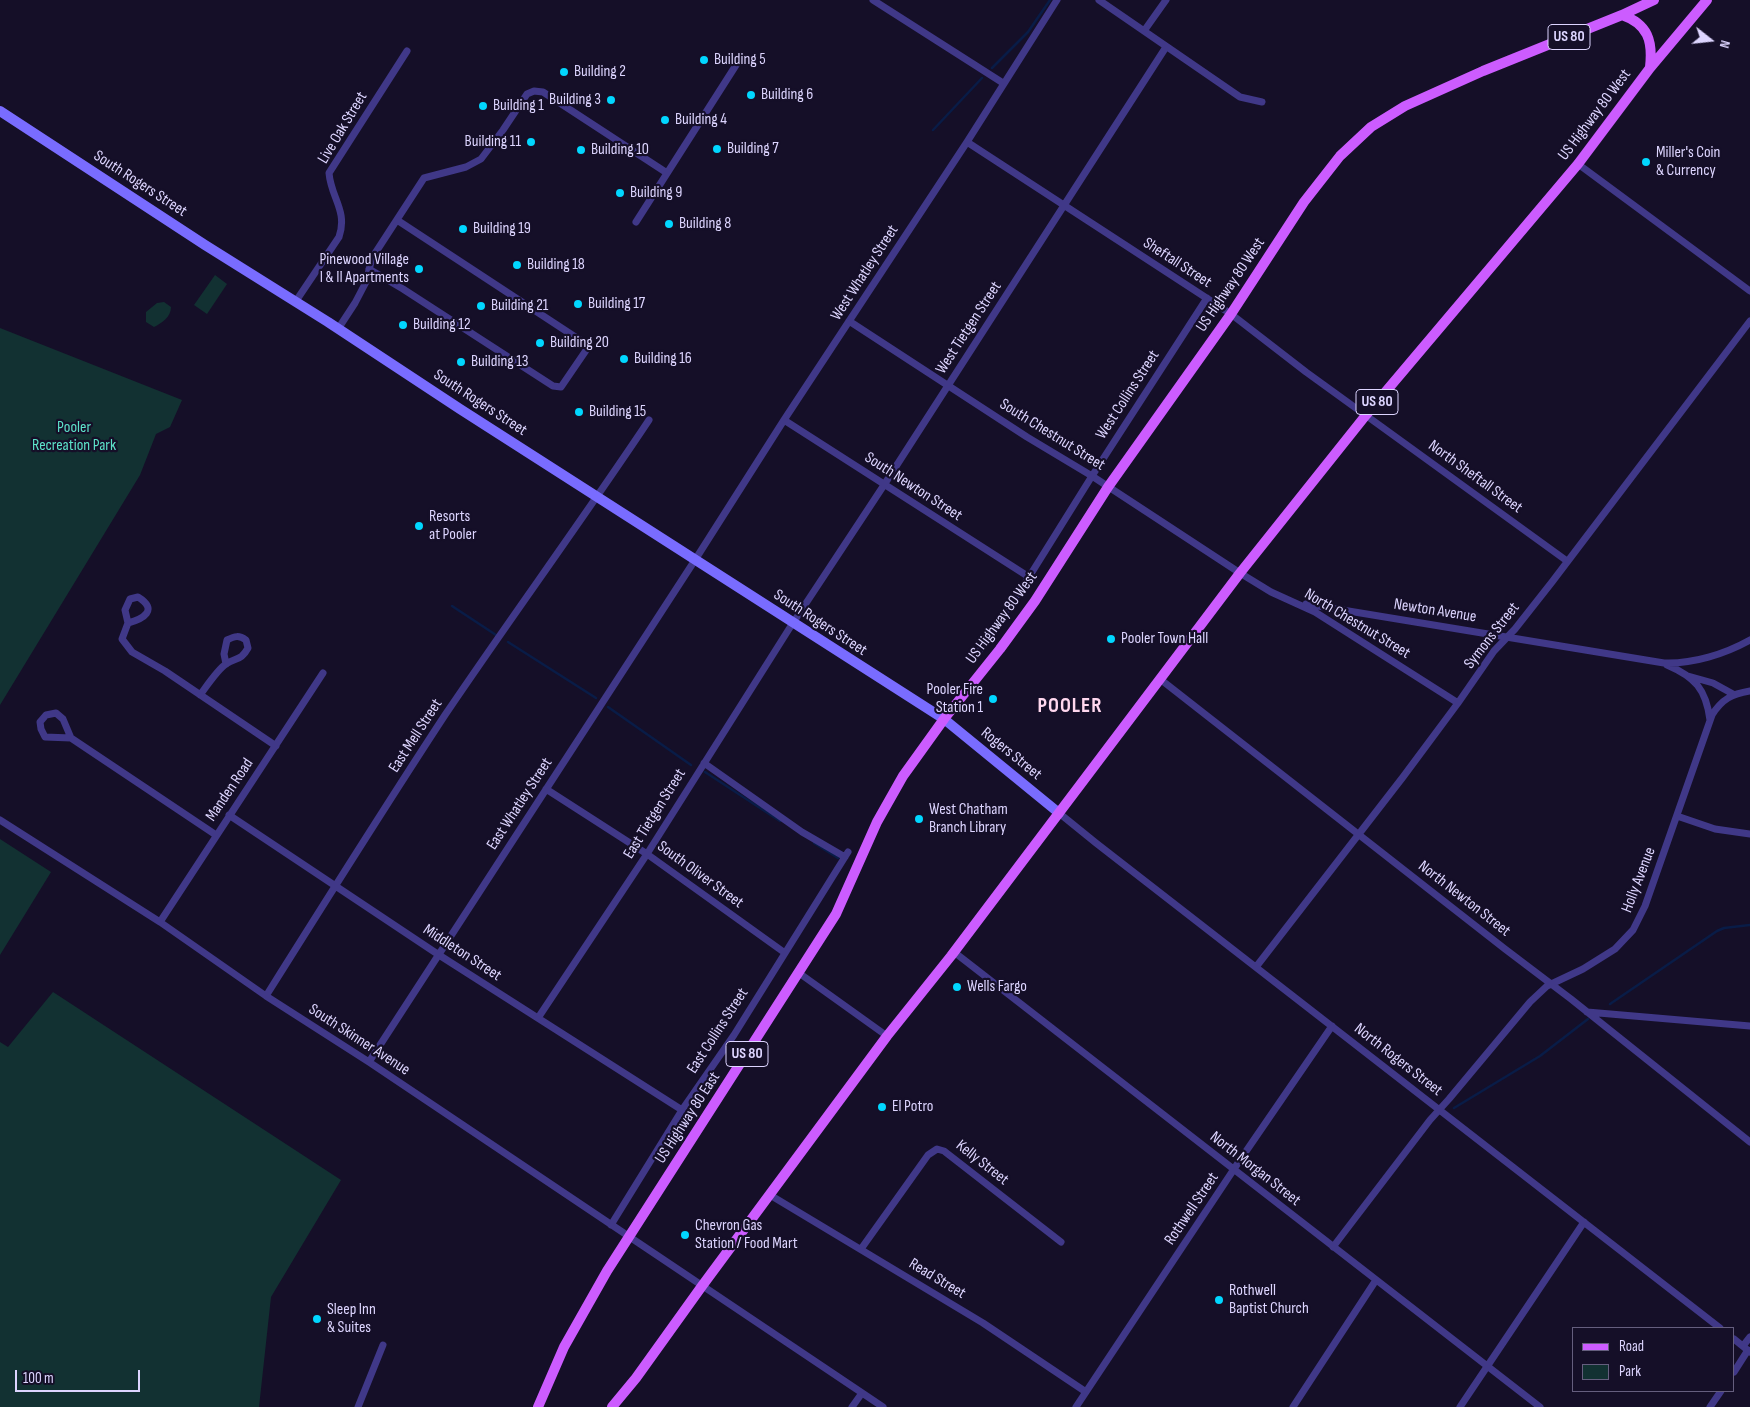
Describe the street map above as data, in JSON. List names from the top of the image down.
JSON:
{
  "streets": {
    "main road": ["US 80", "US Highway 80 West", "US Highway 80 East"],
    "street": [
      "Live Oak Street",
      "South Rogers Street",
      "Sheftall Street",
      "West Whatley Street",
      "West Tietgen Street",
      "West Collins Street",
      "South Chestnut Street",
      "North Sheftall Street",
      "South Newton Street",
      "Newton Avenue",
      "North Chestnut Street",
      "Symons Street",
      "East Mell Street",
      "Rogers Street",
      "Manden Road",
      "East Whatley Street",
      "East Tietgen Street",
      "South Oliver Street",
      "Holly Avenue",
      "North Newton Street",
      "Middleton Street",
      "East Collins Street",
      "South Skinner Avenue",
      "North Rogers Street",
      "Kelly Street",
      "North Morgan Street",
      "Rothwell Street",
      "Read Street"
    ]
  },
  "crossings": [
    ["US 80", "US Highway 80 West"],
    ["US 80", "Rogers Street"],
    ["US 80", "South Skinner Avenue"],
    ["US 80", "North Rogers Street"],
    ["US 80", "North Morgan Street"],
    ["US 80", "Read Street"],
    ["US Highway 80 West", "South Rogers Street"],
    ["US Highway 80 West", "Sheftall Street"],
    ["US Highway 80 West", "South Chestnut Street"],
    ["US Highway 80 West", "North Sheftall Street"],
    ["US Highway 80 West", "North Chestnut Street"],
    ["US Highway 80 West", "Rogers Street"],
    ["US Highway 80 West", "North Newton Street"],
    ["US Highway 80 West", "North Rogers Street"],
    ["US Highway 80 West", "US Highway 80 East"],
    ["Live Oak Street", "South Rogers Street"],
    ["South Rogers Street", "West Whatley Street"],
    ["South Rogers Street", "West Tietgen Street"],
    ["South Rogers Street", "East Mell Street"],
    ["South Rogers Street", "Rogers Street"],
    ["South Rogers Street", "East Whatley Street"],
    ["South Rogers Street", "East Tietgen Street"],
    ["South Rogers Street", "US Highway 80 East"],
    ["Sheftall Street", "West Whatley Street"],
    ["Sheftall Street", "West Tietgen Street"],
    ["Sheftall Street", "West Collins Street"],
    ["Sheftall Street", "North Sheftall Street"],
    ["West Whatley Street", "South Chestnut Street"],
    ["West Whatley Street", "South Newton Street"],
    ["West Whatley Street", "East Whatley Street"],
    ["West Tietgen Street", "South Chestnut Street"],
    ["West Tietgen Street", "South Newton Street"],
    ["West Tietgen Street", "East Tietgen Street"],
    ["West Collins Street", "South Chestnut Street"],
    ["West Collins Street", "South Newton Street"],
    ["South Chestnut Street", "North Chestnut Street"],
    ["North Sheftall Street", "Symons Street"],
    ["Newton Avenue", "North Chestnut Street"],
    ["Newton Avenue", "Symons Street"],
    ["Newton Avenue", "Holly Avenue"],
    ["North Chestnut Street", "Symons Street"],
    ["Symons Street", "North Newton Street"],
    ["Symons Street", "North Rogers Street"],
    ["East Mell Street", "Middleton Street"],
    ["East Mell Street", "South Skinner Avenue"],
    ["Rogers Street", "North Rogers Street"],
    ["Rogers Street", "US Highway 80 East"],
    ["Manden Road", "Middleton Street"],
    ["Manden Road", "South Skinner Avenue"],
    ["East Whatley Street", "South Oliver Street"],
    ["East Whatley Street", "Middleton Street"],
    ["East Whatley Street", "South Skinner Avenue"],
    ["East Tietgen Street", "South Oliver Street"],
    ["East Tietgen Street", "Middleton Street"],
    ["East Tietgen Street", "East Collins Street"],
    ["South Oliver Street", "East Collins Street"],
    ["Holly Avenue", "North Newton Street"],
    ["Holly Avenue", "North Rogers Street"],
    ["Holly Avenue", "North Morgan Street"],
    ["Middleton Street", "East Collins Street"],
    ["East Collins Street", "South Skinner Avenue"],
    ["South Skinner Avenue", "US Highway 80 East"],
    ["North Rogers Street", "Rothwell Street"],
    ["Kelly Street", "Read Street"],
    ["North Morgan Street", "Rothwell Street"],
    ["Rothwell Street", "Read Street"]
  ],
  "districts": ["POOLER"],
  "parks": ["Pooler Recreation Park"],
  "places": [
    "Building 5",
    "Building 2",
    "Building 6",
    "Building 3",
    "Building 1",
    "Building 4",
    "Building 11",
    "Building 7",
    "Building 10",
    "Miller's Coin & Currency",
    "Building 9",
    "Building 8",
    "Building 19",
    "Building 18",
    "Pinewood Village I & II Apartments",
    "Building 17",
    "Building 21",
    "Building 12",
    "Building 20",
    "Building 16",
    "Building 13",
    "Building 15",
    "Resorts at Pooler",
    "Pooler Town Hall",
    "Pooler Fire Station 1",
    "West Chatham Branch Library",
    "Wells Fargo",
    "El Potro",
    "Chevron Gas Station / Food Mart",
    "Rothwell Baptist Church",
    "Sleep Inn & Suites"
  ],
  "legend": ["Road", "Park"],
  "scale_bar": "100 m",
  "north": "right"
}
